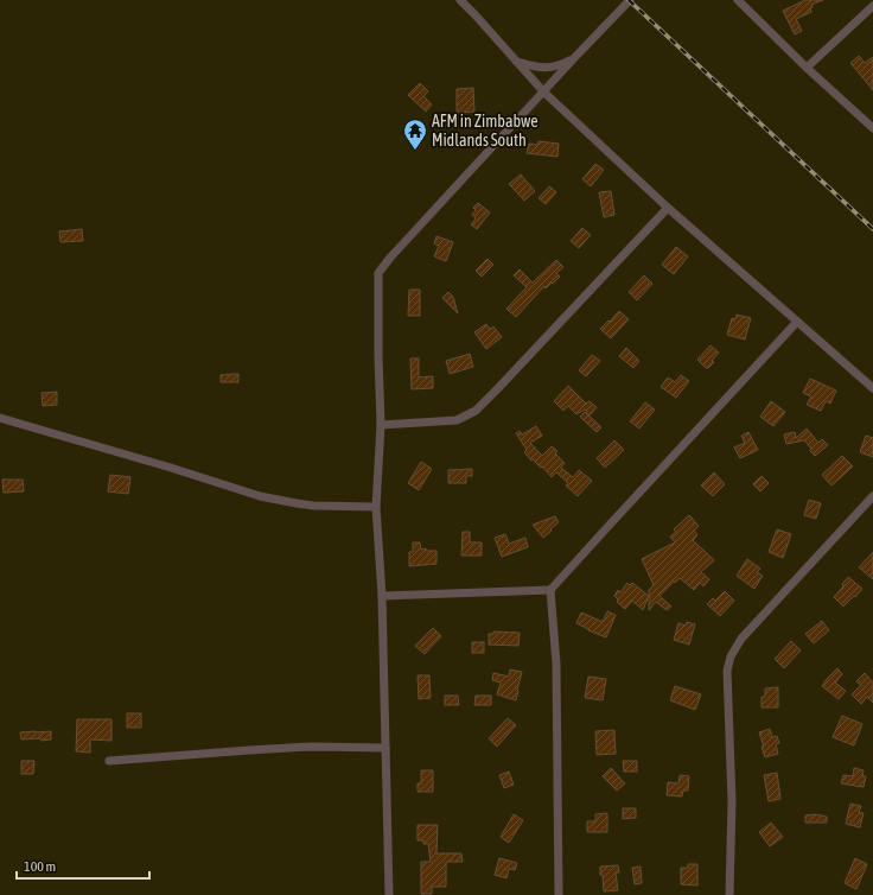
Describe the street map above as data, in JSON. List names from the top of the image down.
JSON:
{
  "places": {
    "temple": ["AFM in Zimbabwe Midlands South"]
  },
  "scale_bar": "100 m"
}
